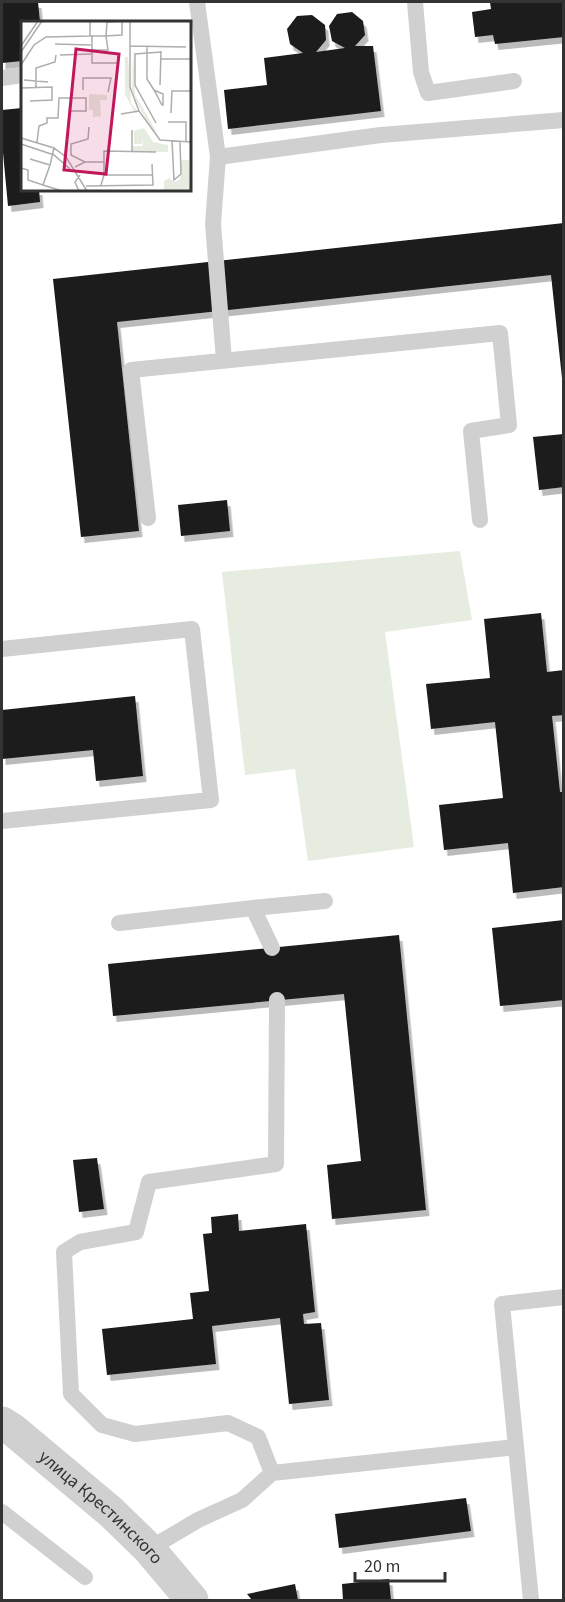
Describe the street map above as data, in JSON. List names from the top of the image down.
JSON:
{
  "streets": {
    "street": ["улица Крестинского"]
  },
  "scale_bar": "20 m"
}
